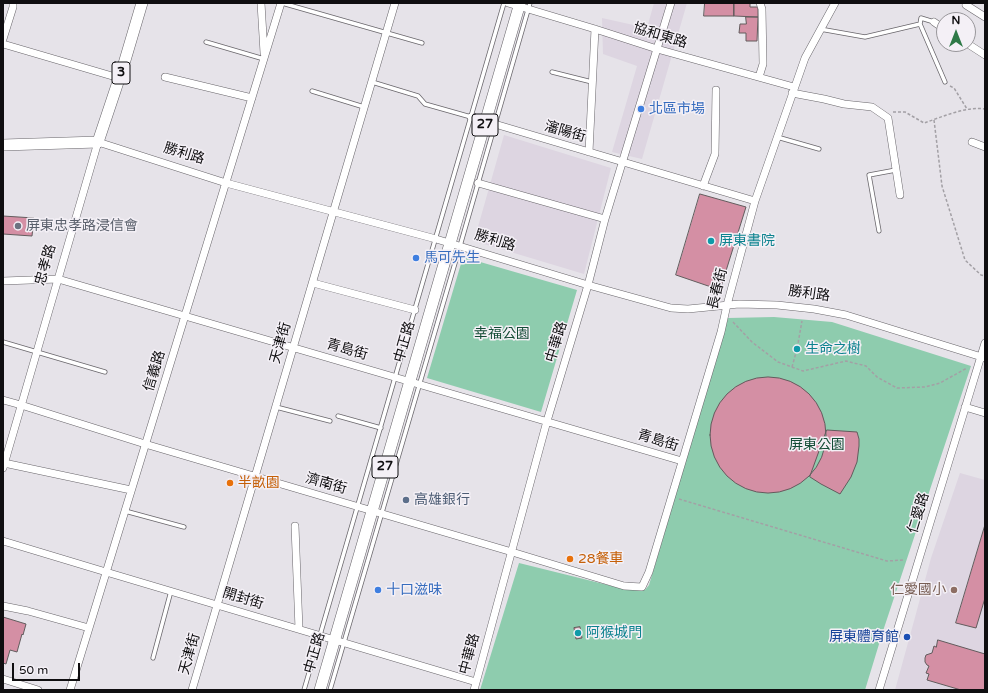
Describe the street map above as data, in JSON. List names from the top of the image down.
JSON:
{
  "streets": {
    "main road": [
      "3",
      "27",
      "勝利路",
      "忠孝路",
      "中正路"
    ],
    "street": [
      "協和東路",
      "瀋陽街",
      "長春街",
      "中華路",
      "天津街",
      "青島街",
      "信義路",
      "濟南街",
      "仁愛路",
      "開封街"
    ]
  },
  "crossings": [
    ["協和東路", "長春街"],
    ["協和東路", "中正路"],
    ["協和東路", "中華路"],
    ["瀋陽街", "長春街"],
    ["瀋陽街", "中正路"],
    ["瀋陽街", "中華路"],
    ["瀋陽街", "天津街"],
    ["勝利路", "忠孝路"],
    ["勝利路", "長春街"],
    ["勝利路", "中正路"],
    ["勝利路", "中華路"],
    ["勝利路", "天津街"],
    ["勝利路", "信義路"],
    ["勝利路", "仁愛路"],
    ["忠孝路", "青島街"],
    ["忠孝路", "濟南街"],
    ["長春街", "青島街"],
    ["長春街", "濟南街"],
    ["中正路", "青島街"],
    ["中正路", "濟南街"],
    ["中正路", "開封街"],
    ["中華路", "青島街"],
    ["中華路", "濟南街"],
    ["中華路", "開封街"],
    ["天津街", "青島街"],
    ["天津街", "濟南街"],
    ["天津街", "開封街"],
    ["青島街", "信義路"],
    ["信義路", "濟南街"],
    ["信義路", "開封街"]
  ],
  "parks": ["幸福公園", "屏東公園"],
  "places": [
    "北區市場",
    "屏東忠孝路浸信會",
    "屏東書院",
    "馬可先生",
    "生命之樹",
    "半畝園",
    "高雄銀行",
    "28餐車",
    "十口滋味",
    "仁愛國小",
    "阿猴城門",
    "屏東體育館"
  ],
  "scale_bar": "50 m",
  "north": "top"
}
